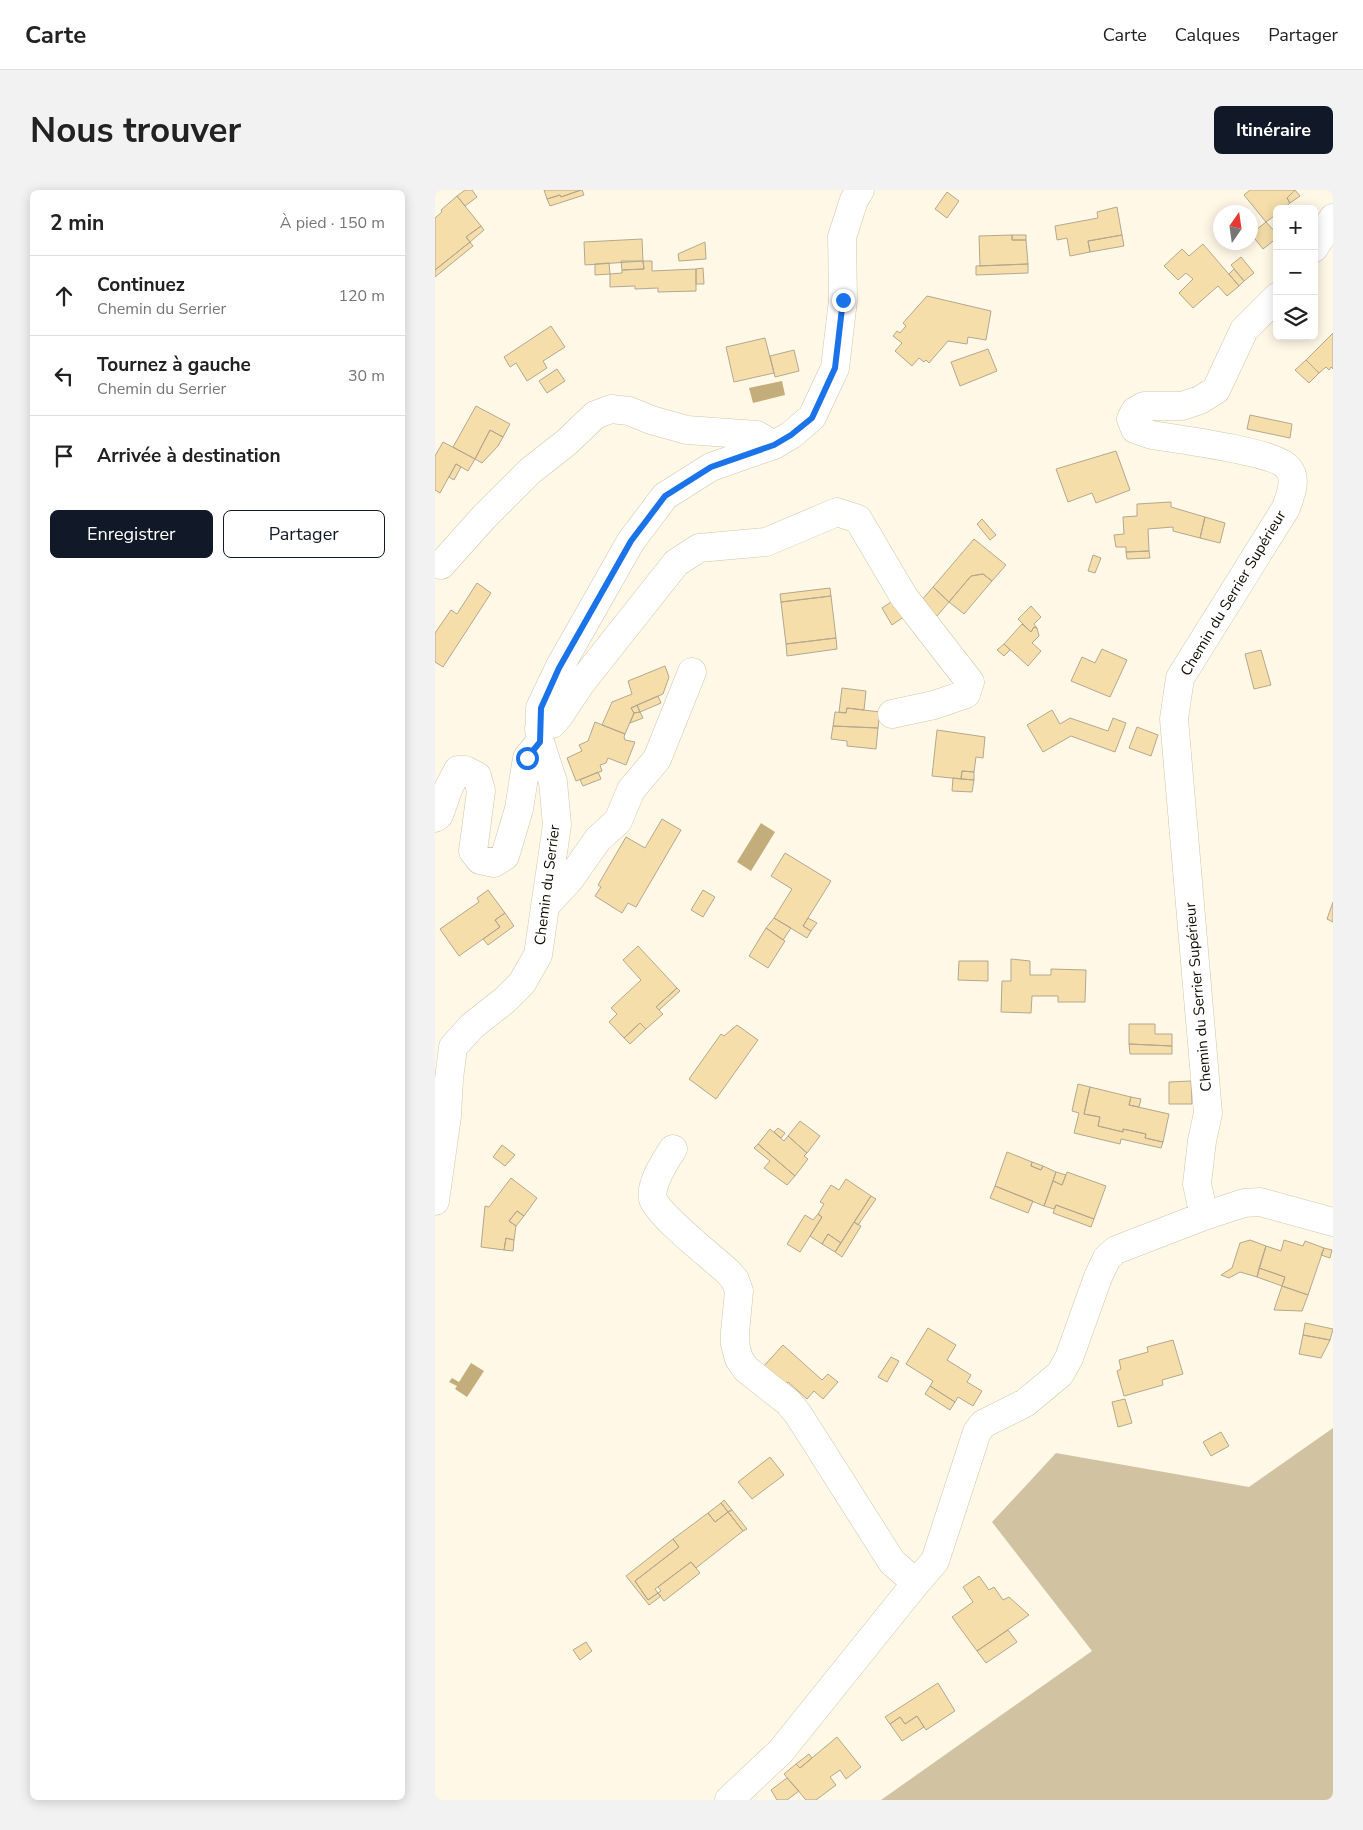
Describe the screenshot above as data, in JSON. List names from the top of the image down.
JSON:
{
  "streets": {
    "street": ["Chemin du Serrier Supérieur", "Chemin du Serrier"]
  },
  "north": "top",
  "page": {
    "header": "Carte",
    "nav": ["Carte", "Calques", "Partager"],
    "buttons": [
      "Itinéraire",
      ["Enregistrer", "Partager"]
    ],
    "title": "Nous trouver",
    "heading": ["2 min", "À pied · 150 m"],
    "map_buttons": ["+", "−"],
    "list": [
      ["Continuez", "Chemin du Serrier", "120 m"],
      ["Tournez à gauche", "Chemin du Serrier", "30 m"],
      "Arrivée à destination"
    ]
  }
}
